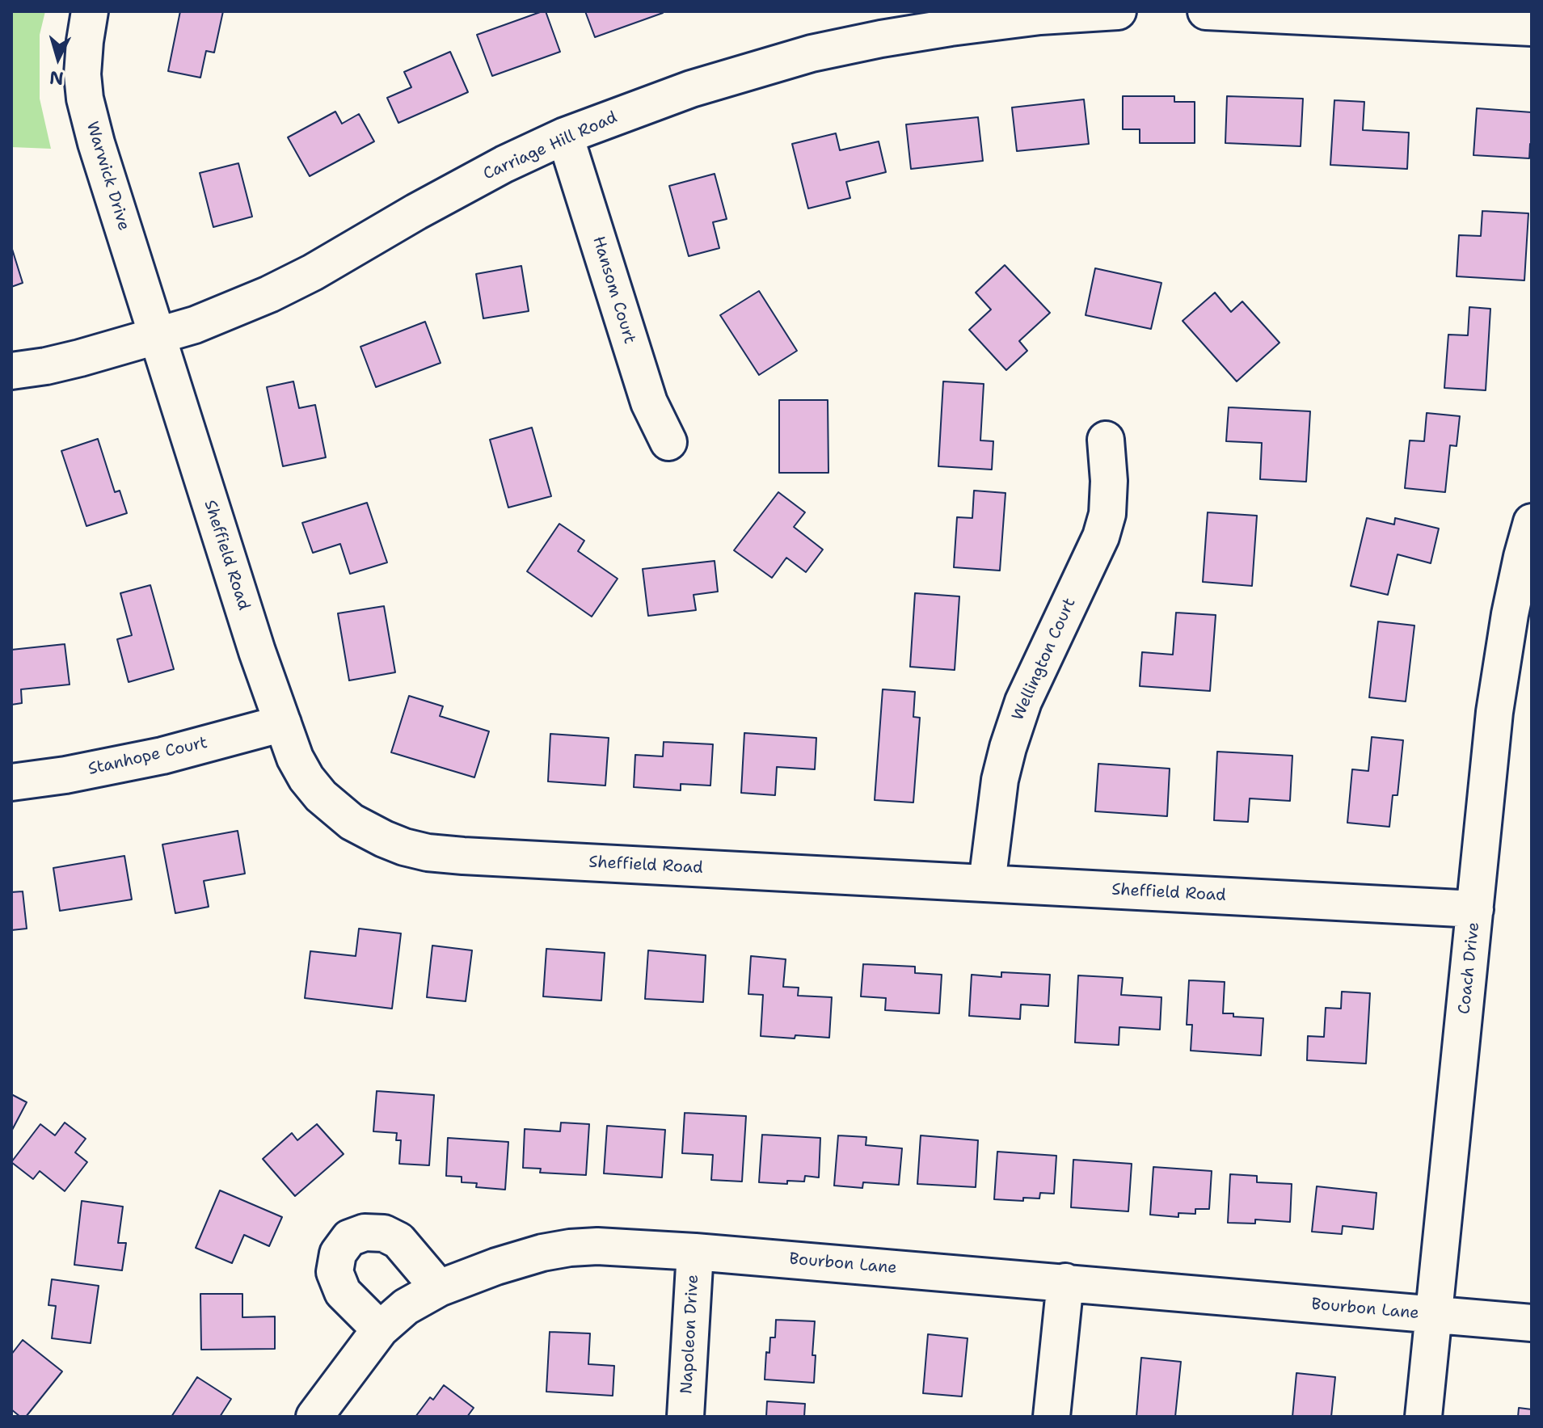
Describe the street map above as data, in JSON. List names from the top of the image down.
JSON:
{
  "streets": {
    "street": [
      "Carriage Hill Road",
      "Warwick Drive",
      "Hansom Court",
      "Sheffield Road",
      "Wellington Court",
      "Stanhope Court",
      "Coach Drive",
      "Bourbon Lane",
      "Napoleon Drive"
    ]
  },
  "crossings": [
    ["Carriage Hill Road", "Warwick Drive"],
    ["Carriage Hill Road", "Hansom Court"],
    ["Carriage Hill Road", "Sheffield Road"],
    ["Warwick Drive", "Sheffield Road"],
    ["Sheffield Road", "Wellington Court"],
    ["Sheffield Road", "Stanhope Court"],
    ["Sheffield Road", "Coach Drive"],
    ["Coach Drive", "Bourbon Lane"],
    ["Bourbon Lane", "Napoleon Drive"]
  ],
  "north": "bottom"
}
